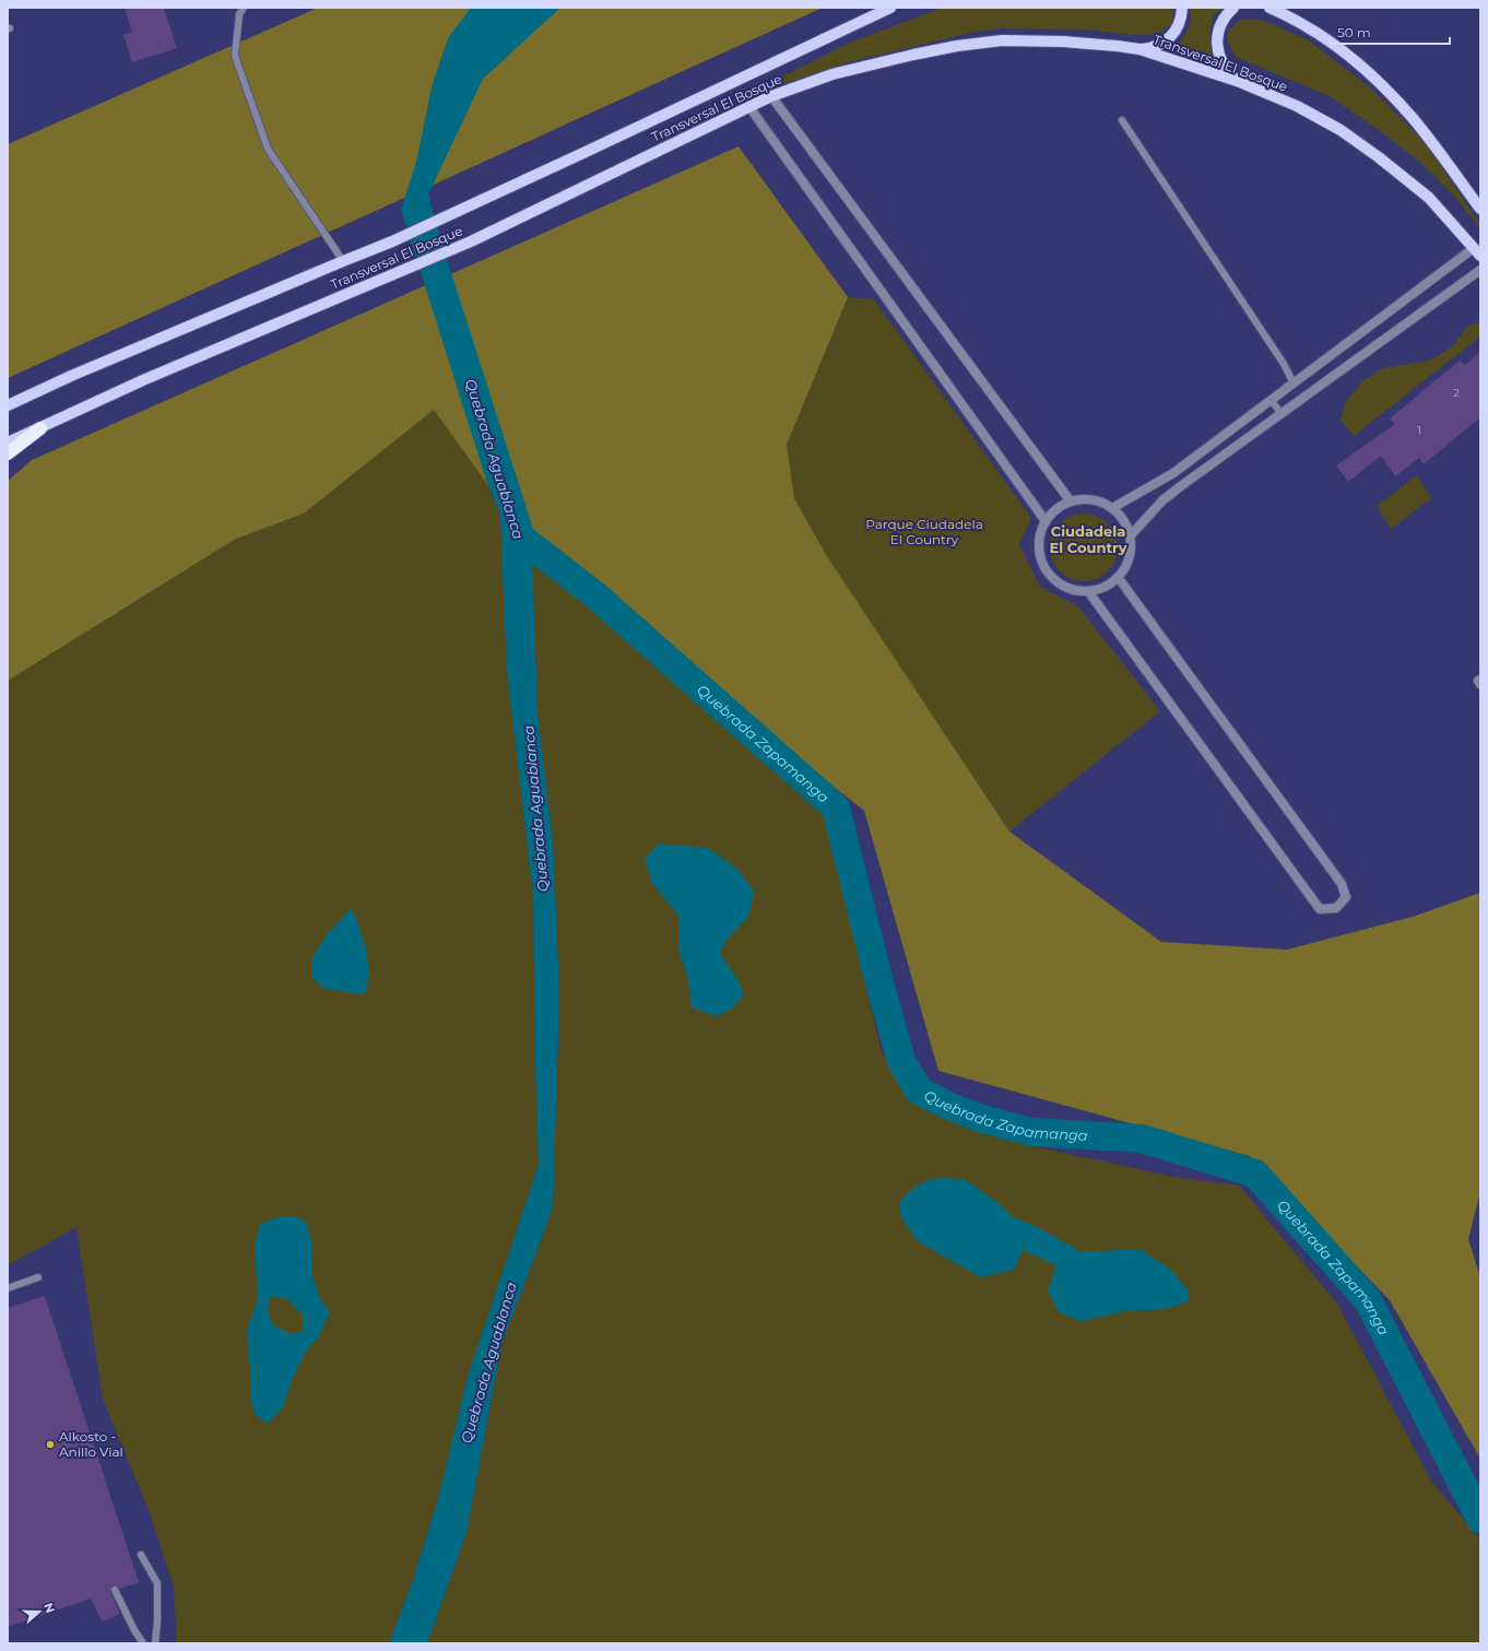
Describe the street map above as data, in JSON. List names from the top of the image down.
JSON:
{
  "streets": {
    "main road": ["Transversal El Bosque"]
  },
  "districts": ["Ciudadela El Country"],
  "water": ["Quebrada Aguablanca", "Quebrada Zapamanga"],
  "parks": ["Parque Ciudadela El Country"],
  "places": ["Alkosto - Anillo Vial"],
  "house_numbers": ["2", "1"],
  "scale_bar": "50 m",
  "north": "right"
}
